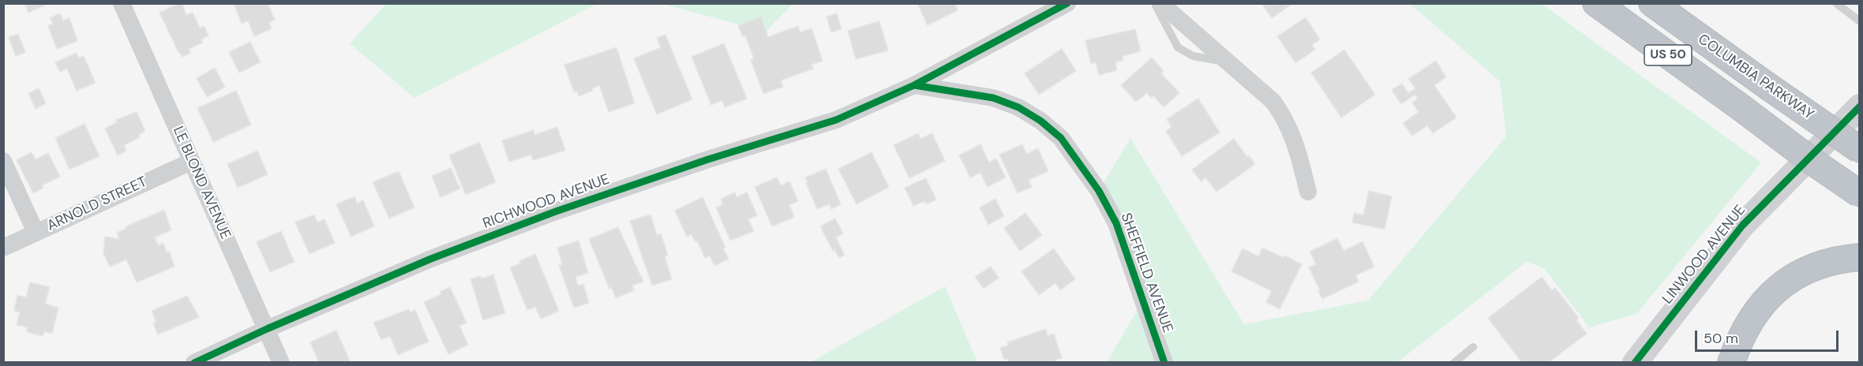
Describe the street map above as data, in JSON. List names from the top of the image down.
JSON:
{
  "streets": {
    "highway": ["US 50", "COLUMBIA PARKWAY"],
    "street": [
      "LE BLOND AVENUE",
      "RICHWOOD AVENUE",
      "ARNOLD STREET",
      "LINWOOD AVENUE",
      "SHEFFIELD AVENUE"
    ]
  },
  "crossings": [
    ["LE BLOND AVENUE", "RICHWOOD AVENUE"],
    ["LE BLOND AVENUE", "ARNOLD STREET"],
    ["RICHWOOD AVENUE", "SHEFFIELD AVENUE"]
  ],
  "scale_bar": "50 m"
}
